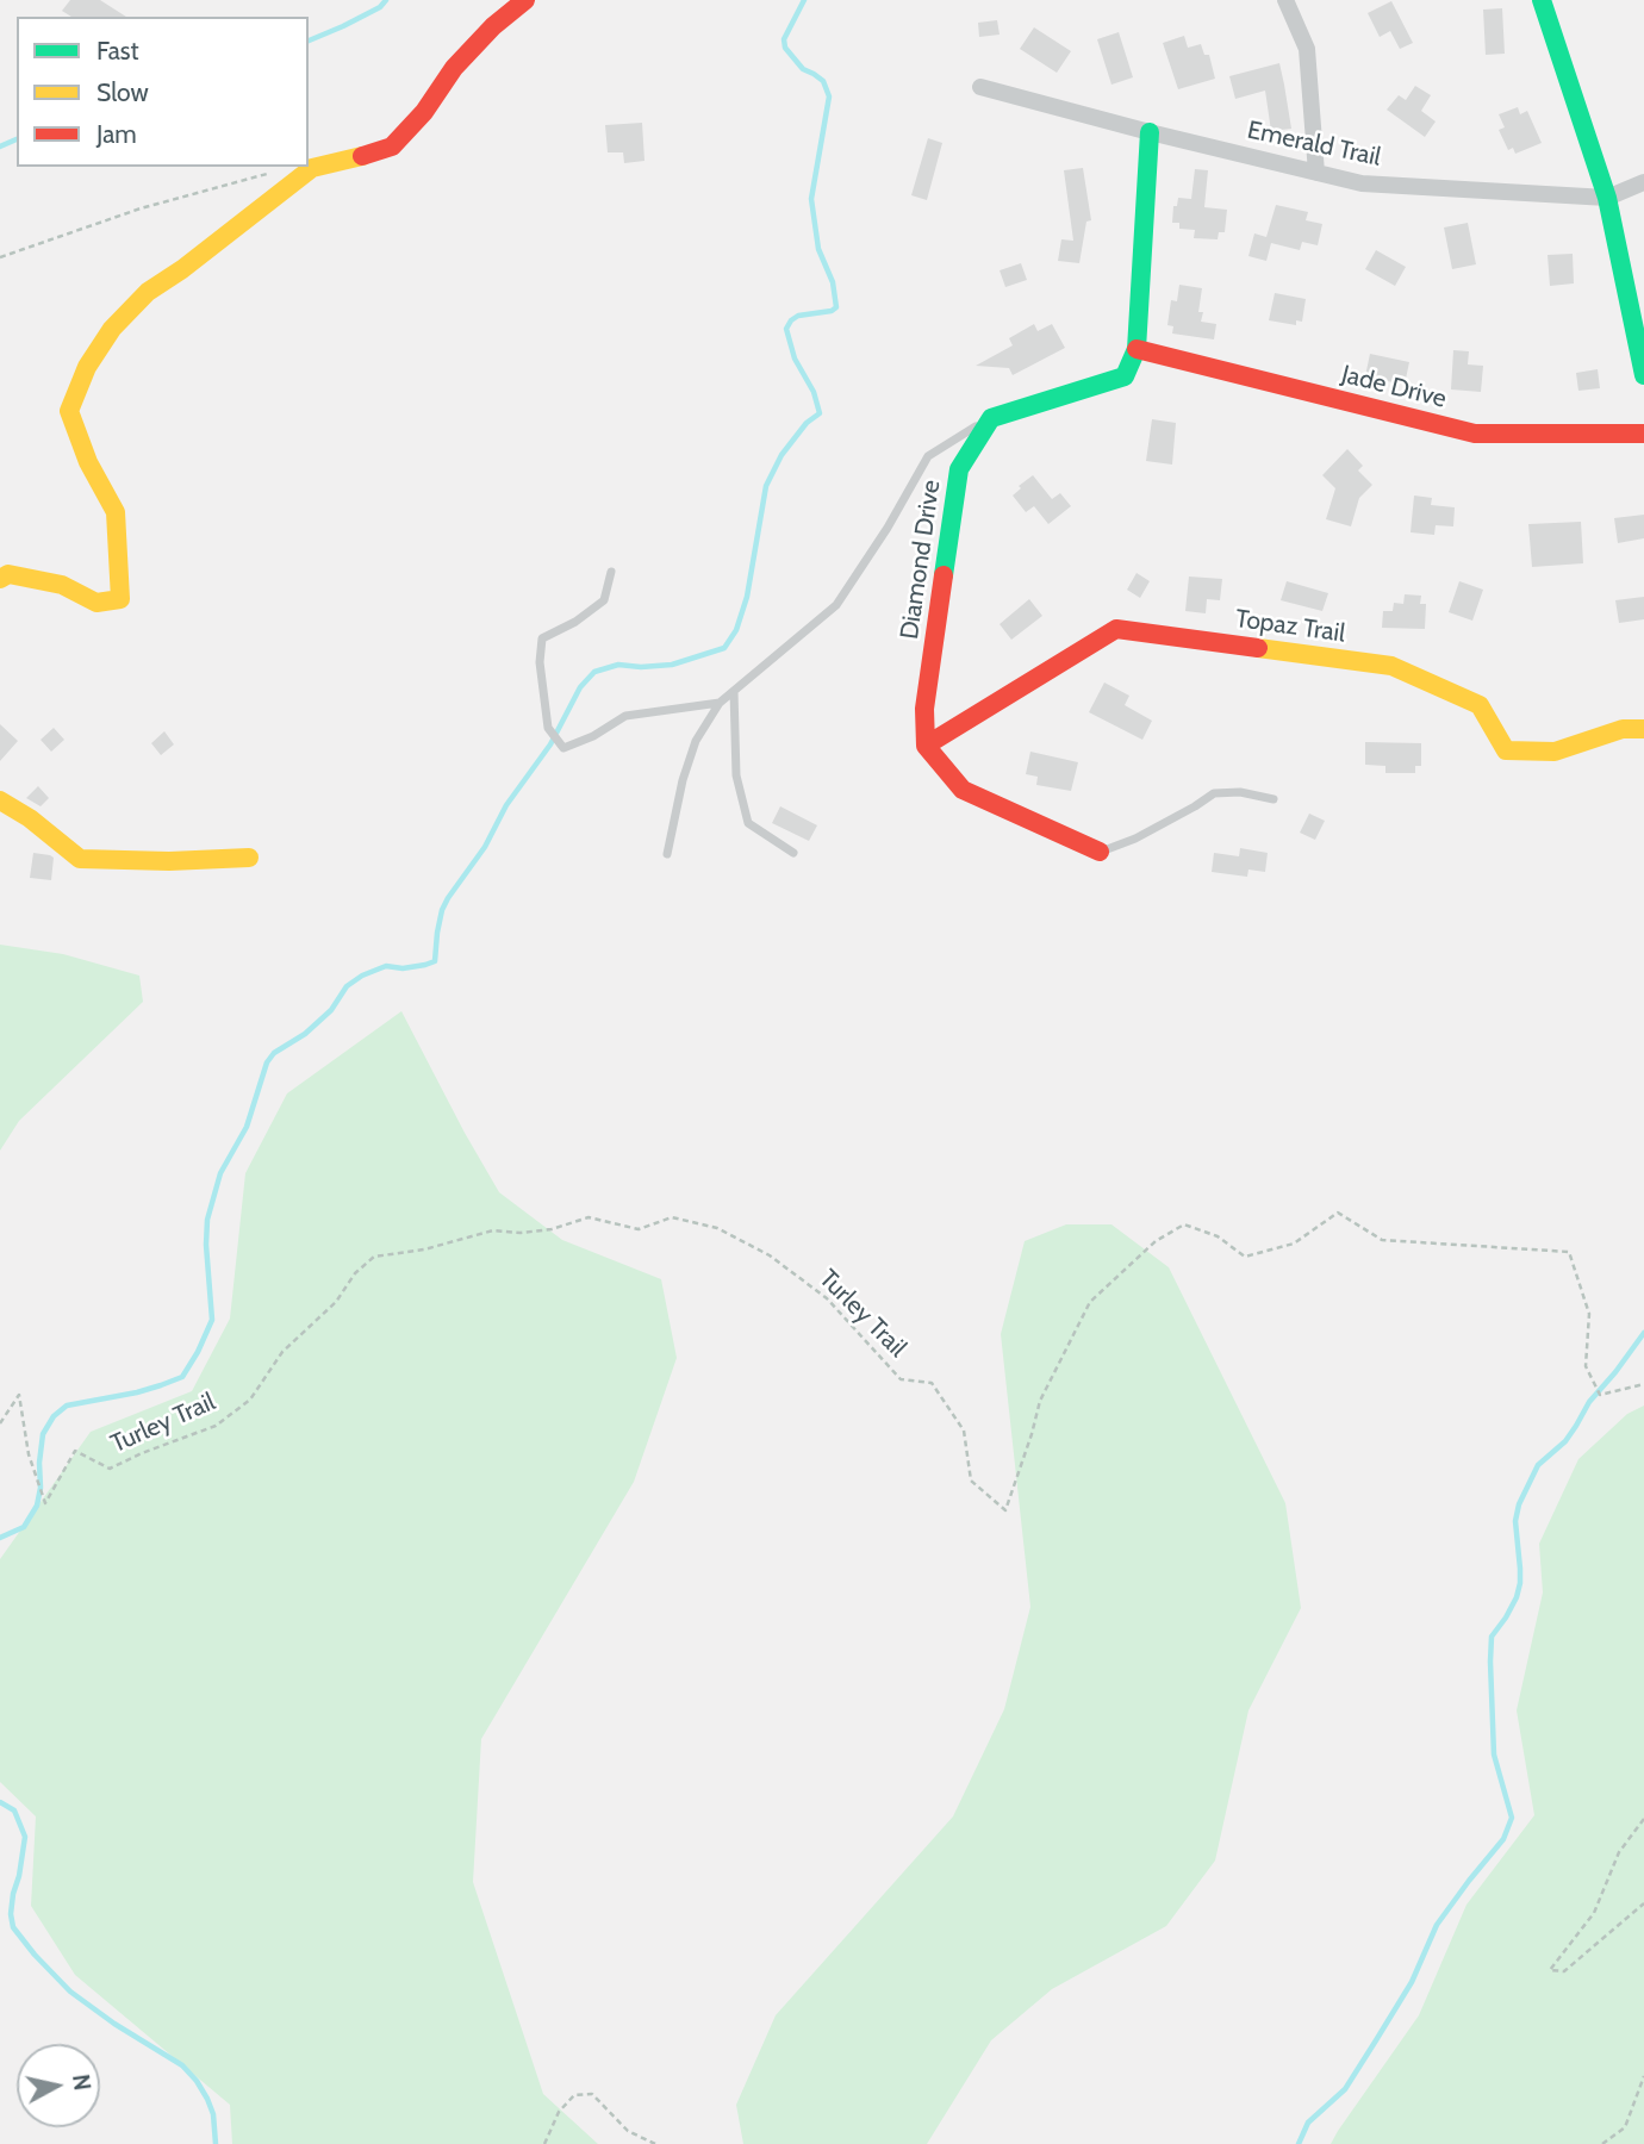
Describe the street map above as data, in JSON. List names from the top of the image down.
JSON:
{
  "streets": {
    "street": [
      "Emerald Trail",
      "Jade Drive",
      "Diamond Drive",
      "Topaz Trail"
    ],
    "path": ["Turley Trail"]
  },
  "crossings": [
    ["Diamond Drive", "Topaz Trail"]
  ],
  "legend": ["Fast", "Slow", "Jam"],
  "north": "right"
}
